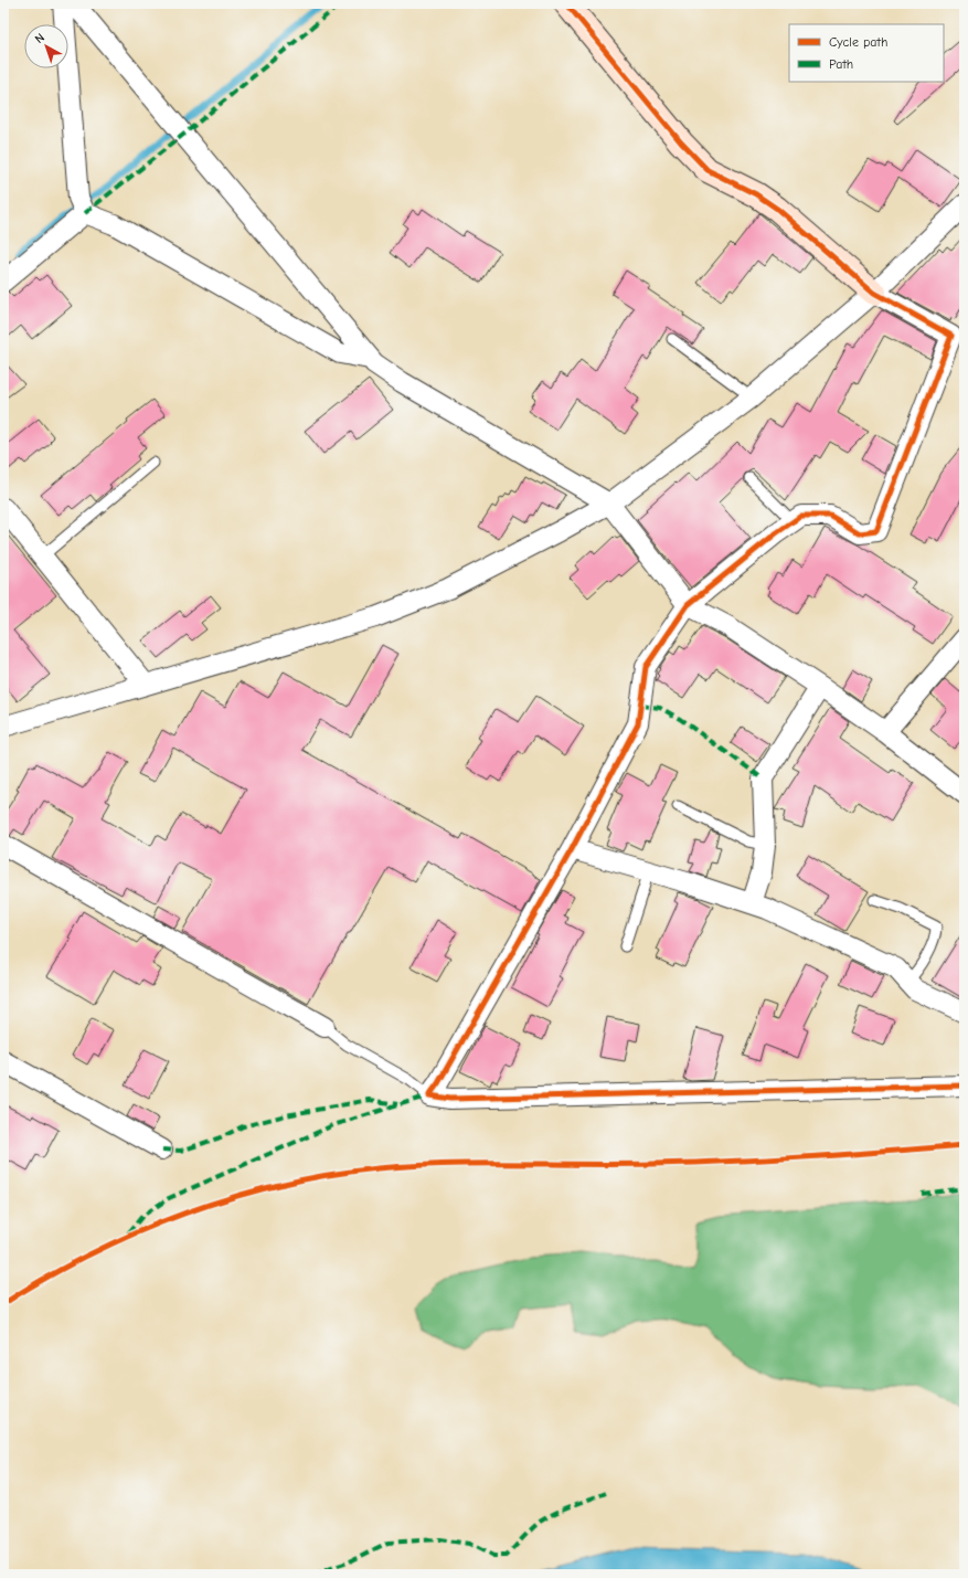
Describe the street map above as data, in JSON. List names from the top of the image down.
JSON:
{
  "legend": ["Cycle path", "Path"],
  "north": "top left"
}
